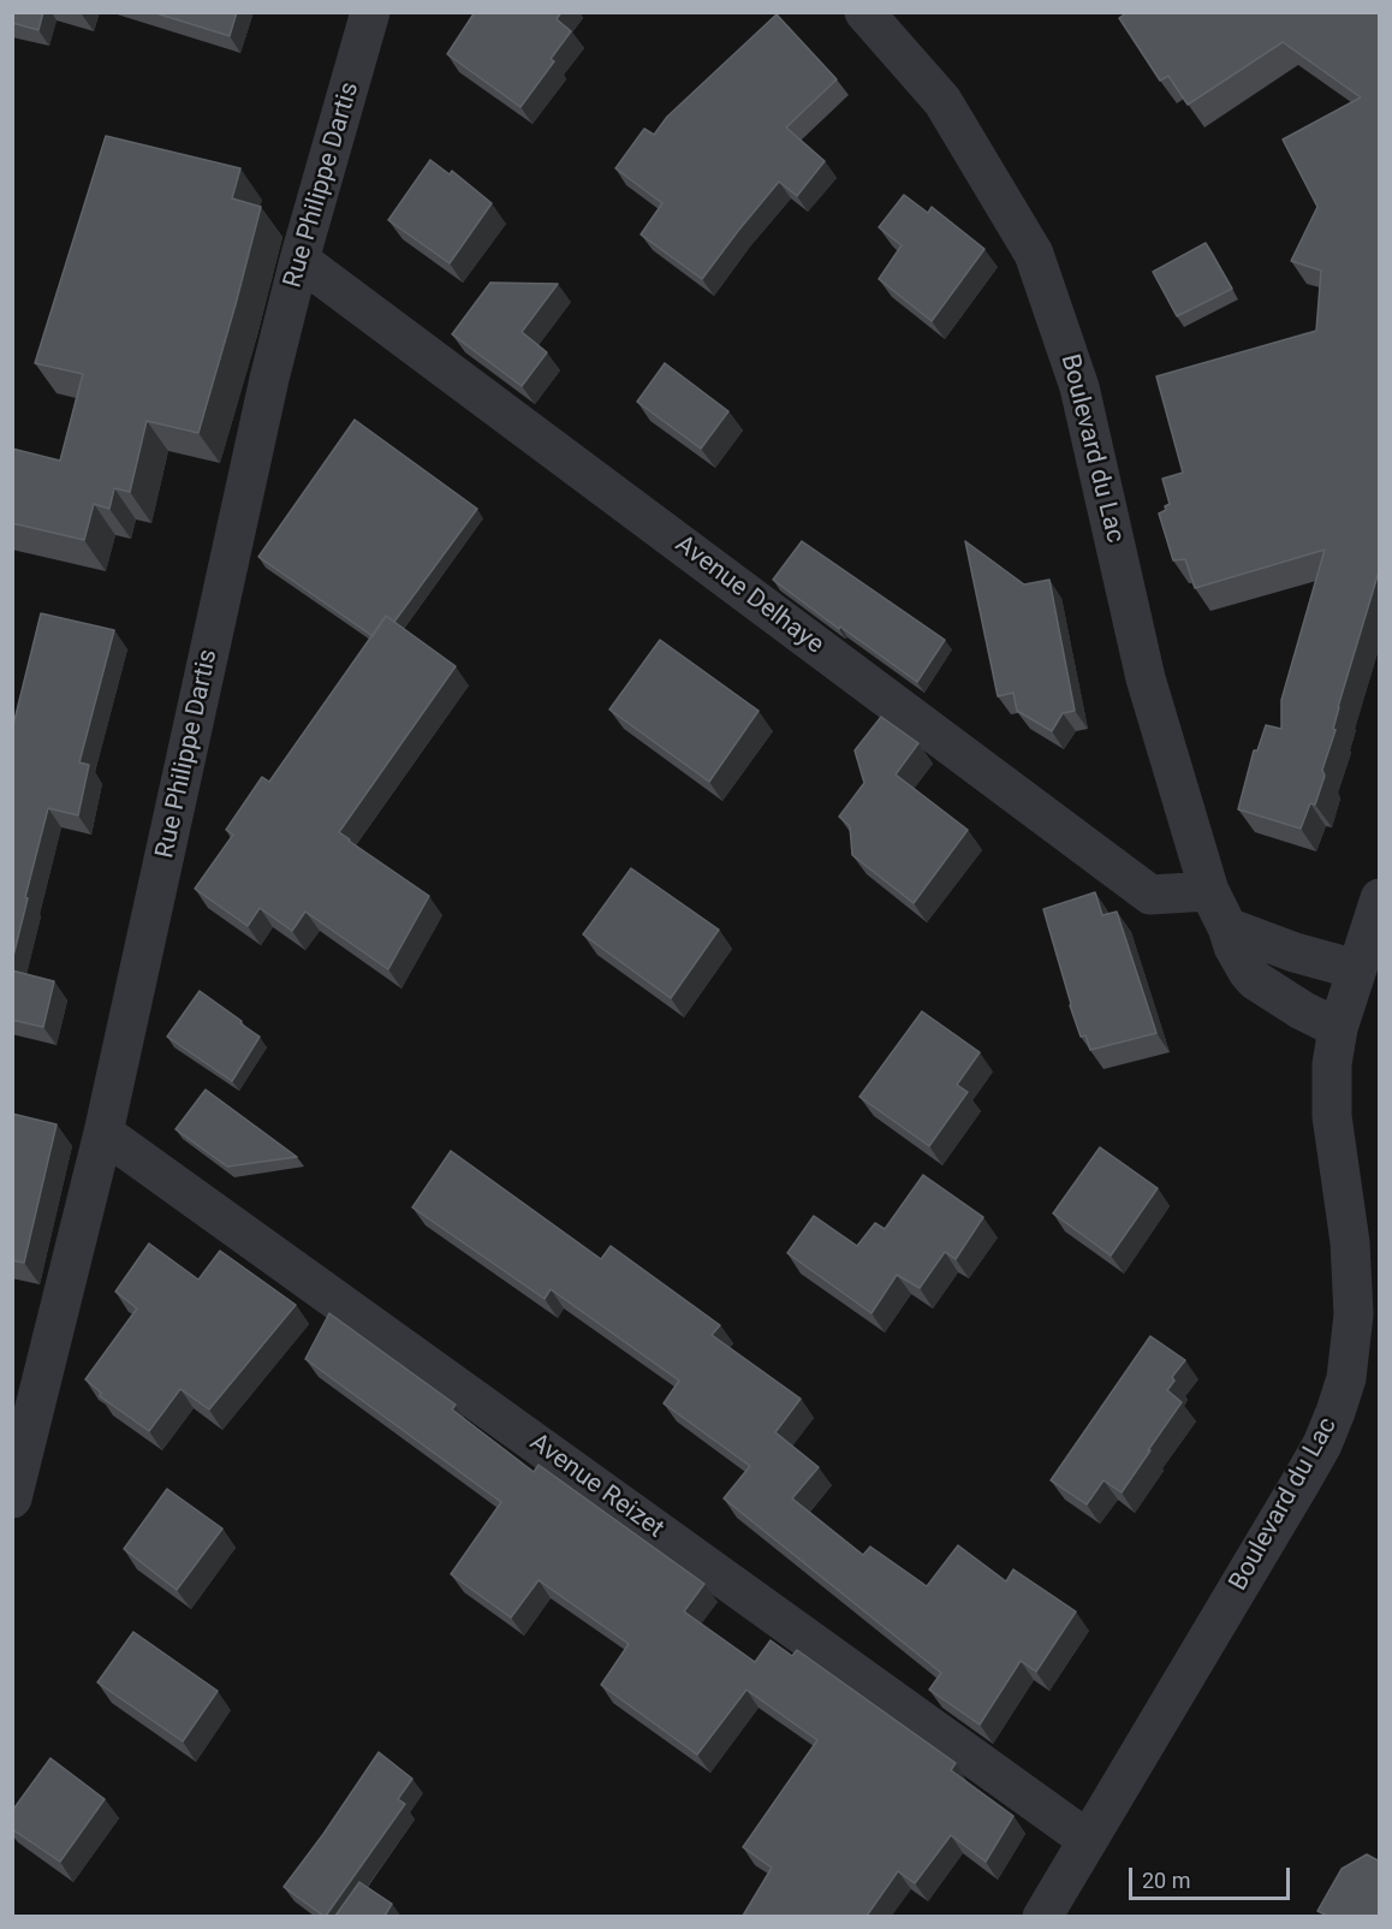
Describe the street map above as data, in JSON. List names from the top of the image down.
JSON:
{
  "streets": {
    "street": [
      "Rue Philippe Dartis",
      "Boulevard du Lac",
      "Avenue Delhaye",
      "Avenue Reizet"
    ]
  },
  "crossings": [
    ["Rue Philippe Dartis", "Avenue Delhaye"],
    ["Rue Philippe Dartis", "Avenue Reizet"],
    ["Boulevard du Lac", "Avenue Delhaye"],
    ["Boulevard du Lac", "Avenue Reizet"]
  ],
  "scale_bar": "20 m"
}
